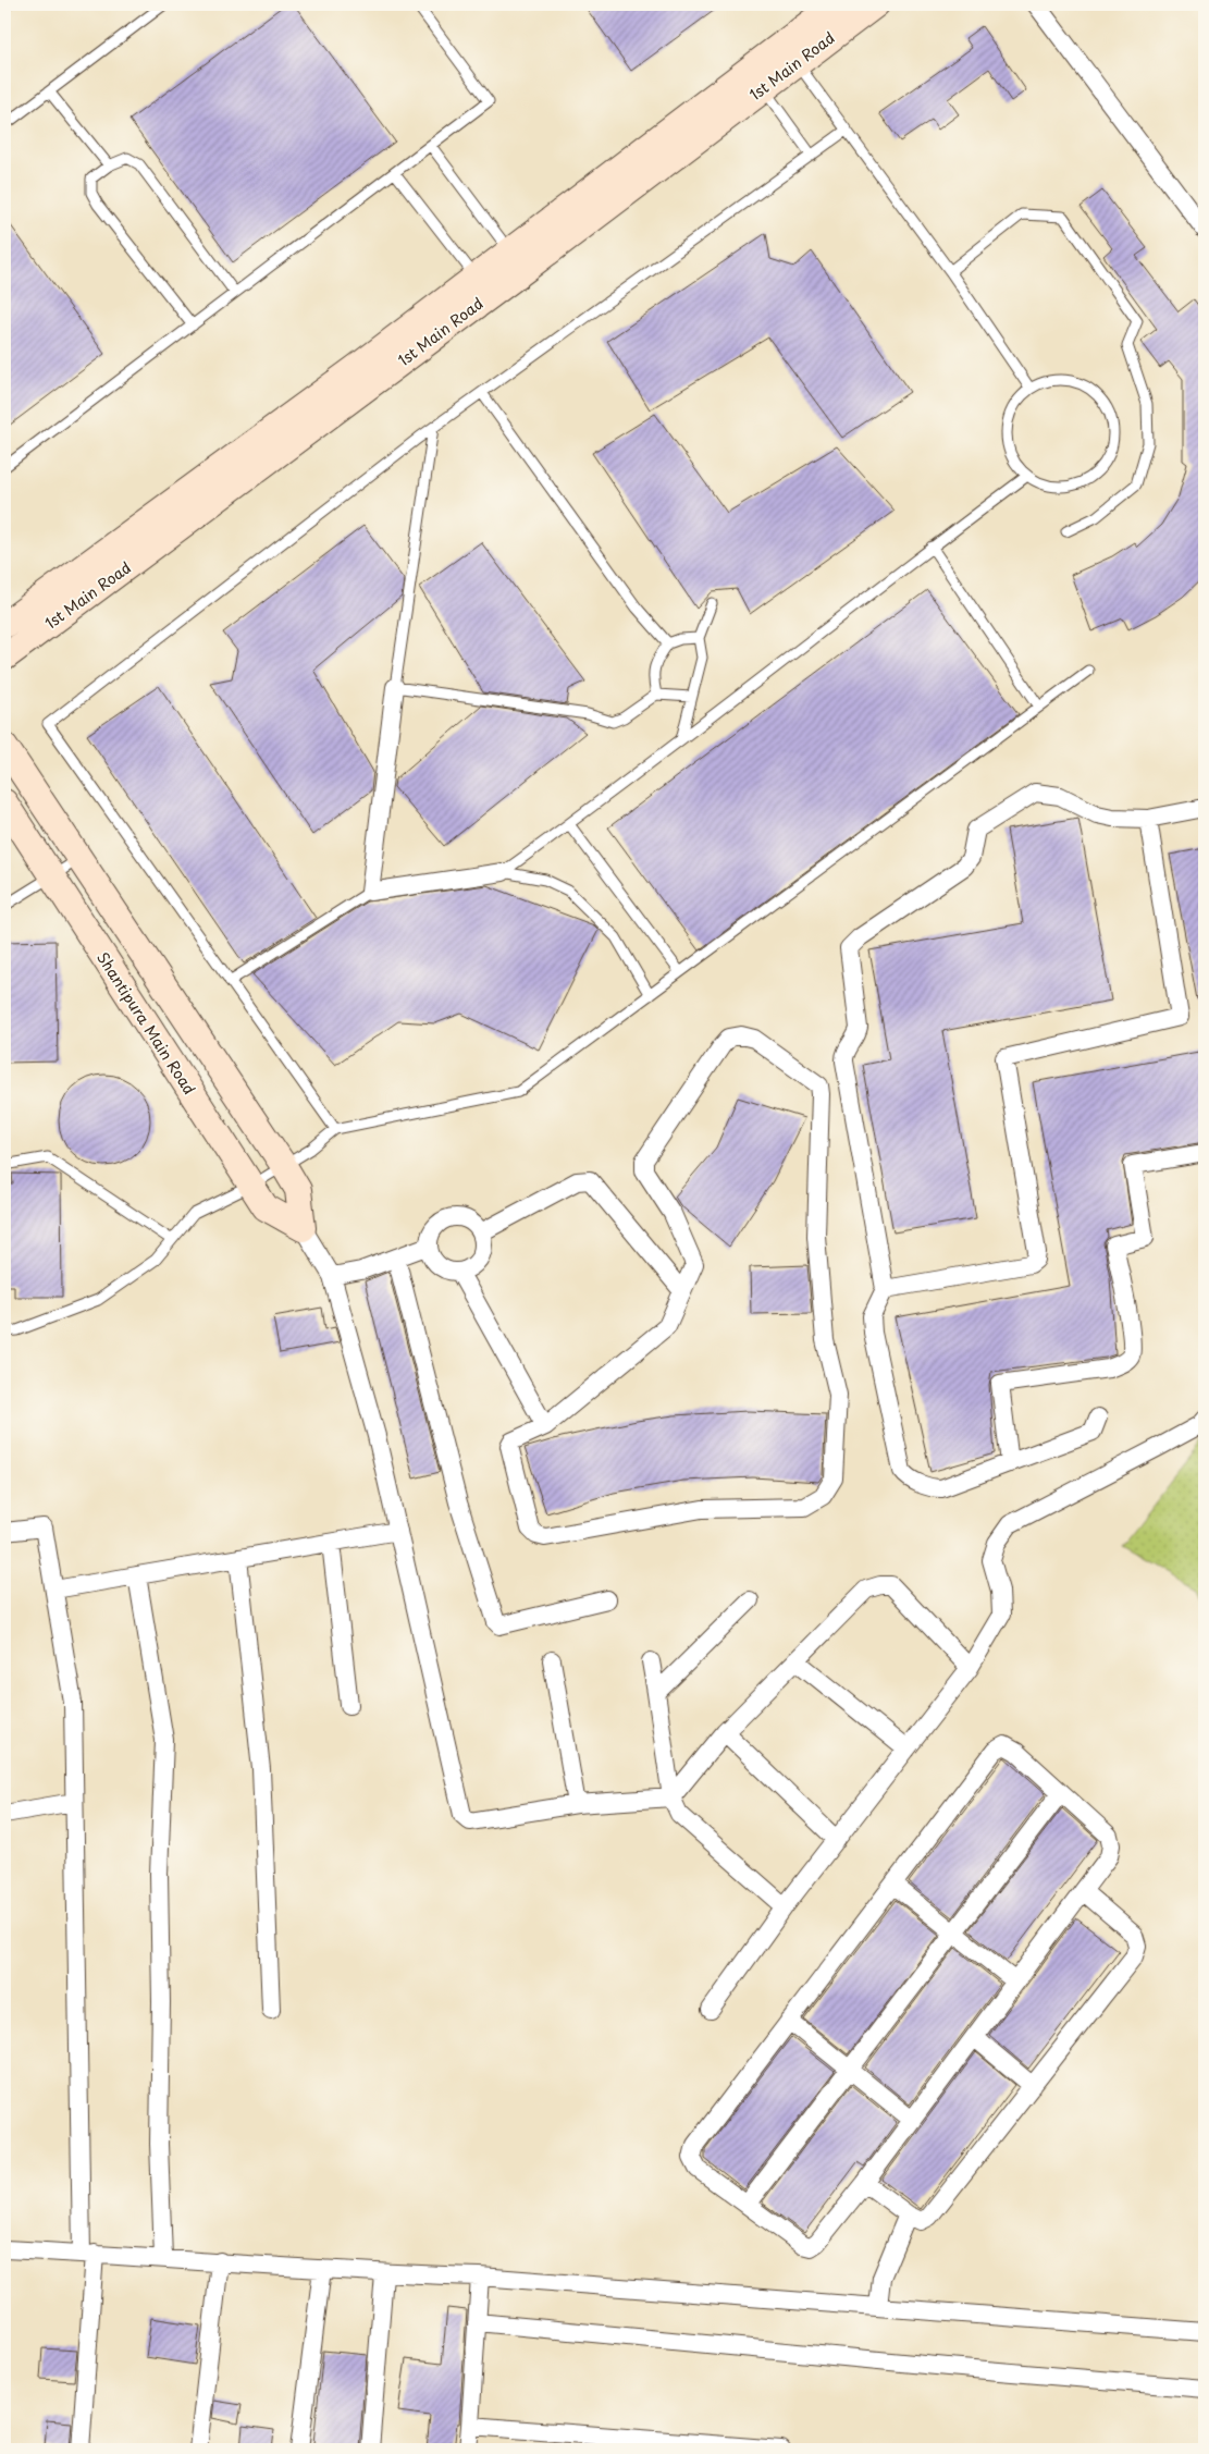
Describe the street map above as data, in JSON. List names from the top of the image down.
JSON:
{
  "streets": {
    "street": ["1st Main Road", "Shantipura Main Road"]
  }
}
